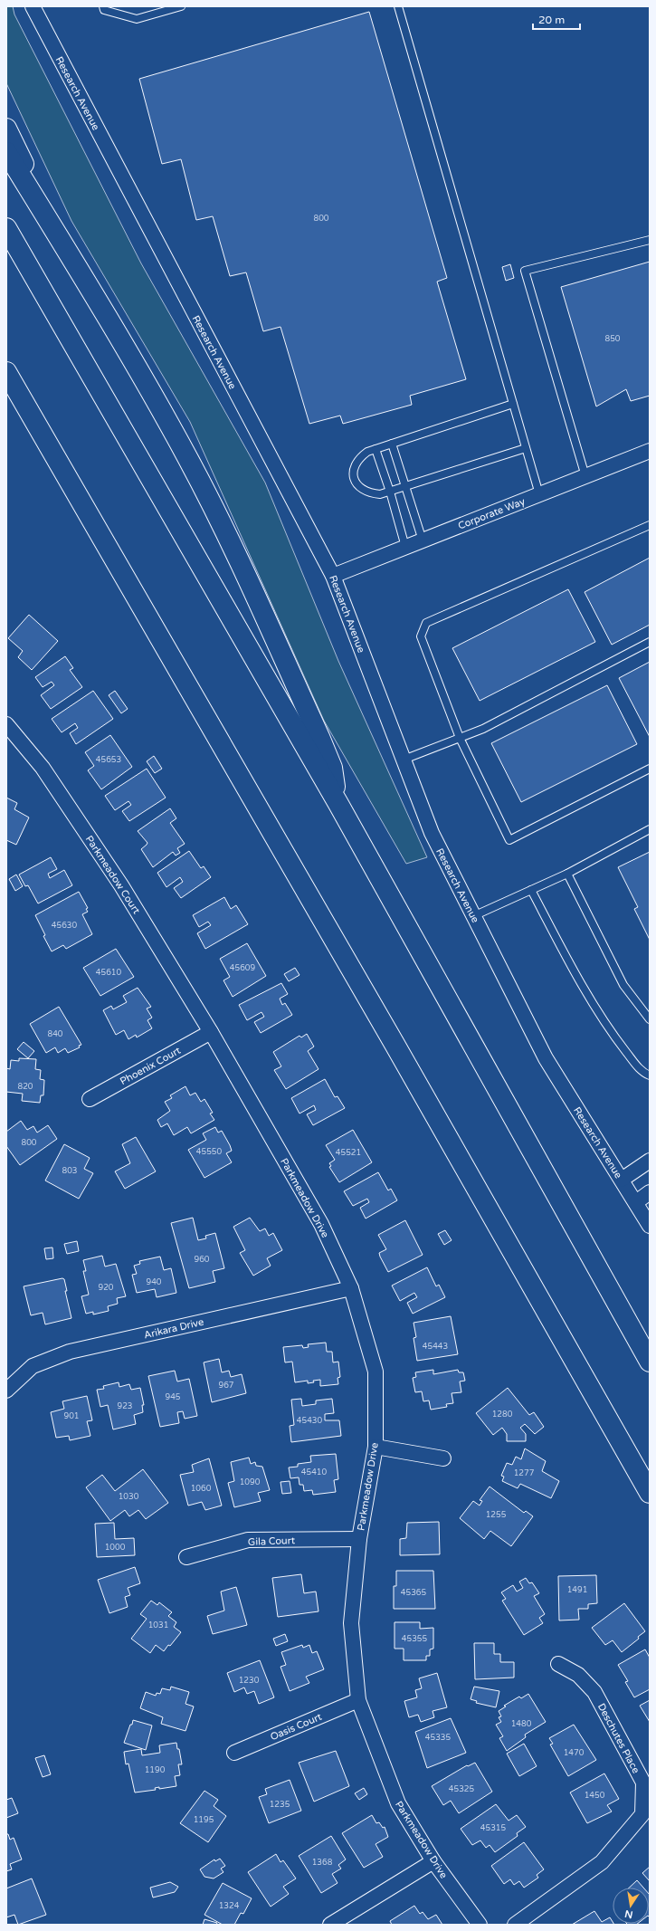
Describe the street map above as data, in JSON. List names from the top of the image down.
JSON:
{
  "streets": {
    "street": [
      "Research Avenue",
      "Corporate Way",
      "Parkmeadow Court",
      "Phoenix Court",
      "Parkmeadow Drive",
      "Arikara Drive",
      "Gila Court",
      "Oasis Court",
      "Deschutes Place"
    ]
  },
  "crossings": [
    ["Research Avenue", "Corporate Way"],
    ["Parkmeadow Court", "Phoenix Court"],
    ["Parkmeadow Court", "Parkmeadow Drive"],
    ["Phoenix Court", "Parkmeadow Drive"],
    ["Parkmeadow Drive", "Arikara Drive"],
    ["Parkmeadow Drive", "Gila Court"],
    ["Parkmeadow Drive", "Oasis Court"]
  ],
  "house_numbers": [
    "800",
    "850",
    "45653",
    "45630",
    "45609",
    "45610",
    "840",
    "820",
    "800",
    "45550",
    "45521",
    "803",
    "960",
    "940",
    "920",
    "45443",
    "967",
    "945",
    "923",
    "1280",
    "901",
    "45430",
    "45410",
    "1277",
    "1090",
    "1060",
    "1030",
    "1255",
    "1000",
    "1491",
    "45365",
    "1031",
    "45355",
    "1230",
    "1480",
    "45335",
    "1470",
    "1190",
    "45325",
    "1450",
    "1235",
    "1195",
    "45315",
    "1368",
    "1324"
  ],
  "scale_bar": "20 m",
  "north": "bottom"
}
